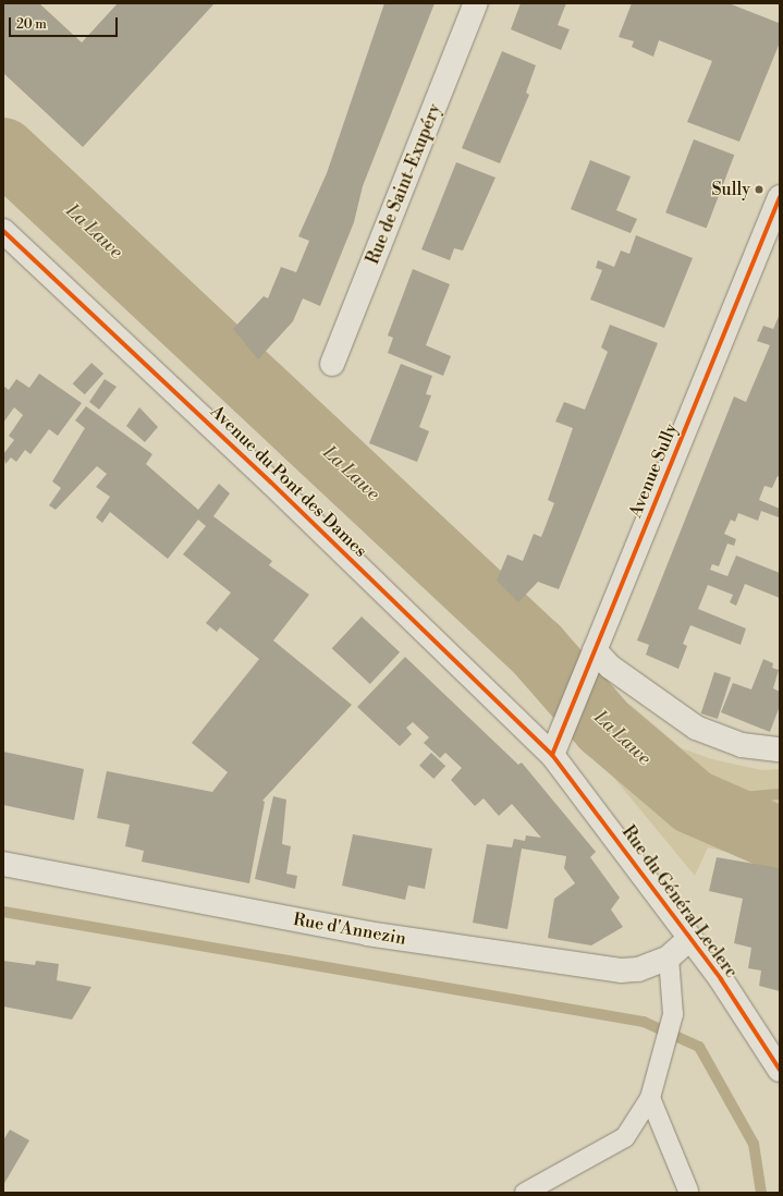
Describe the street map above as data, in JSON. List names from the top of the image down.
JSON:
{
  "streets": {
    "street": [
      "Rue de Saint-Exupéry",
      "Avenue Sully",
      "Avenue du Pont des Dames",
      "Rue du Général Leclerc",
      "Rue d'Annezin"
    ]
  },
  "crossings": [
    ["Avenue Sully", "Avenue du Pont des Dames"],
    ["Avenue Sully", "Rue du Général Leclerc"],
    ["Avenue du Pont des Dames", "Rue du Général Leclerc"],
    ["Rue du Général Leclerc", "Rue d'Annezin"]
  ],
  "water": ["La Lawe"],
  "places": ["Sully"],
  "scale_bar": "20 m"
}
